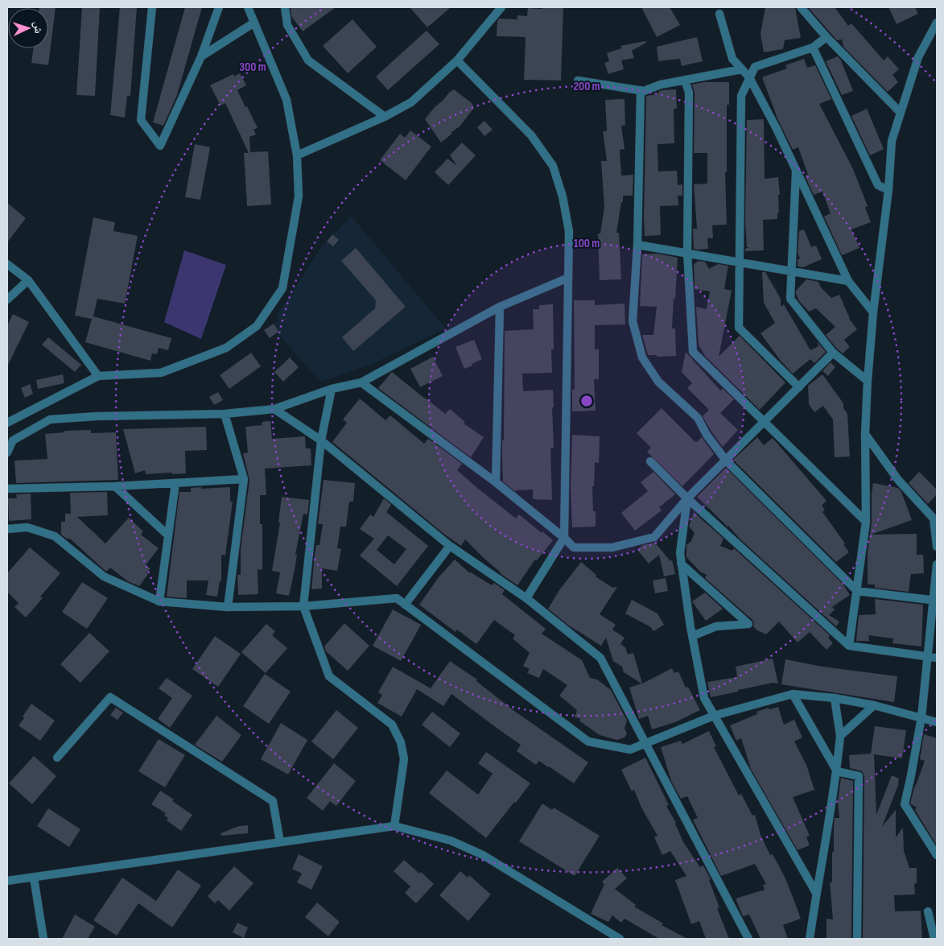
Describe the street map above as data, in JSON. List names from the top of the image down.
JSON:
{
  "north": "right",
  "rings": ["300 m", "200 m", "100 m"]
}
